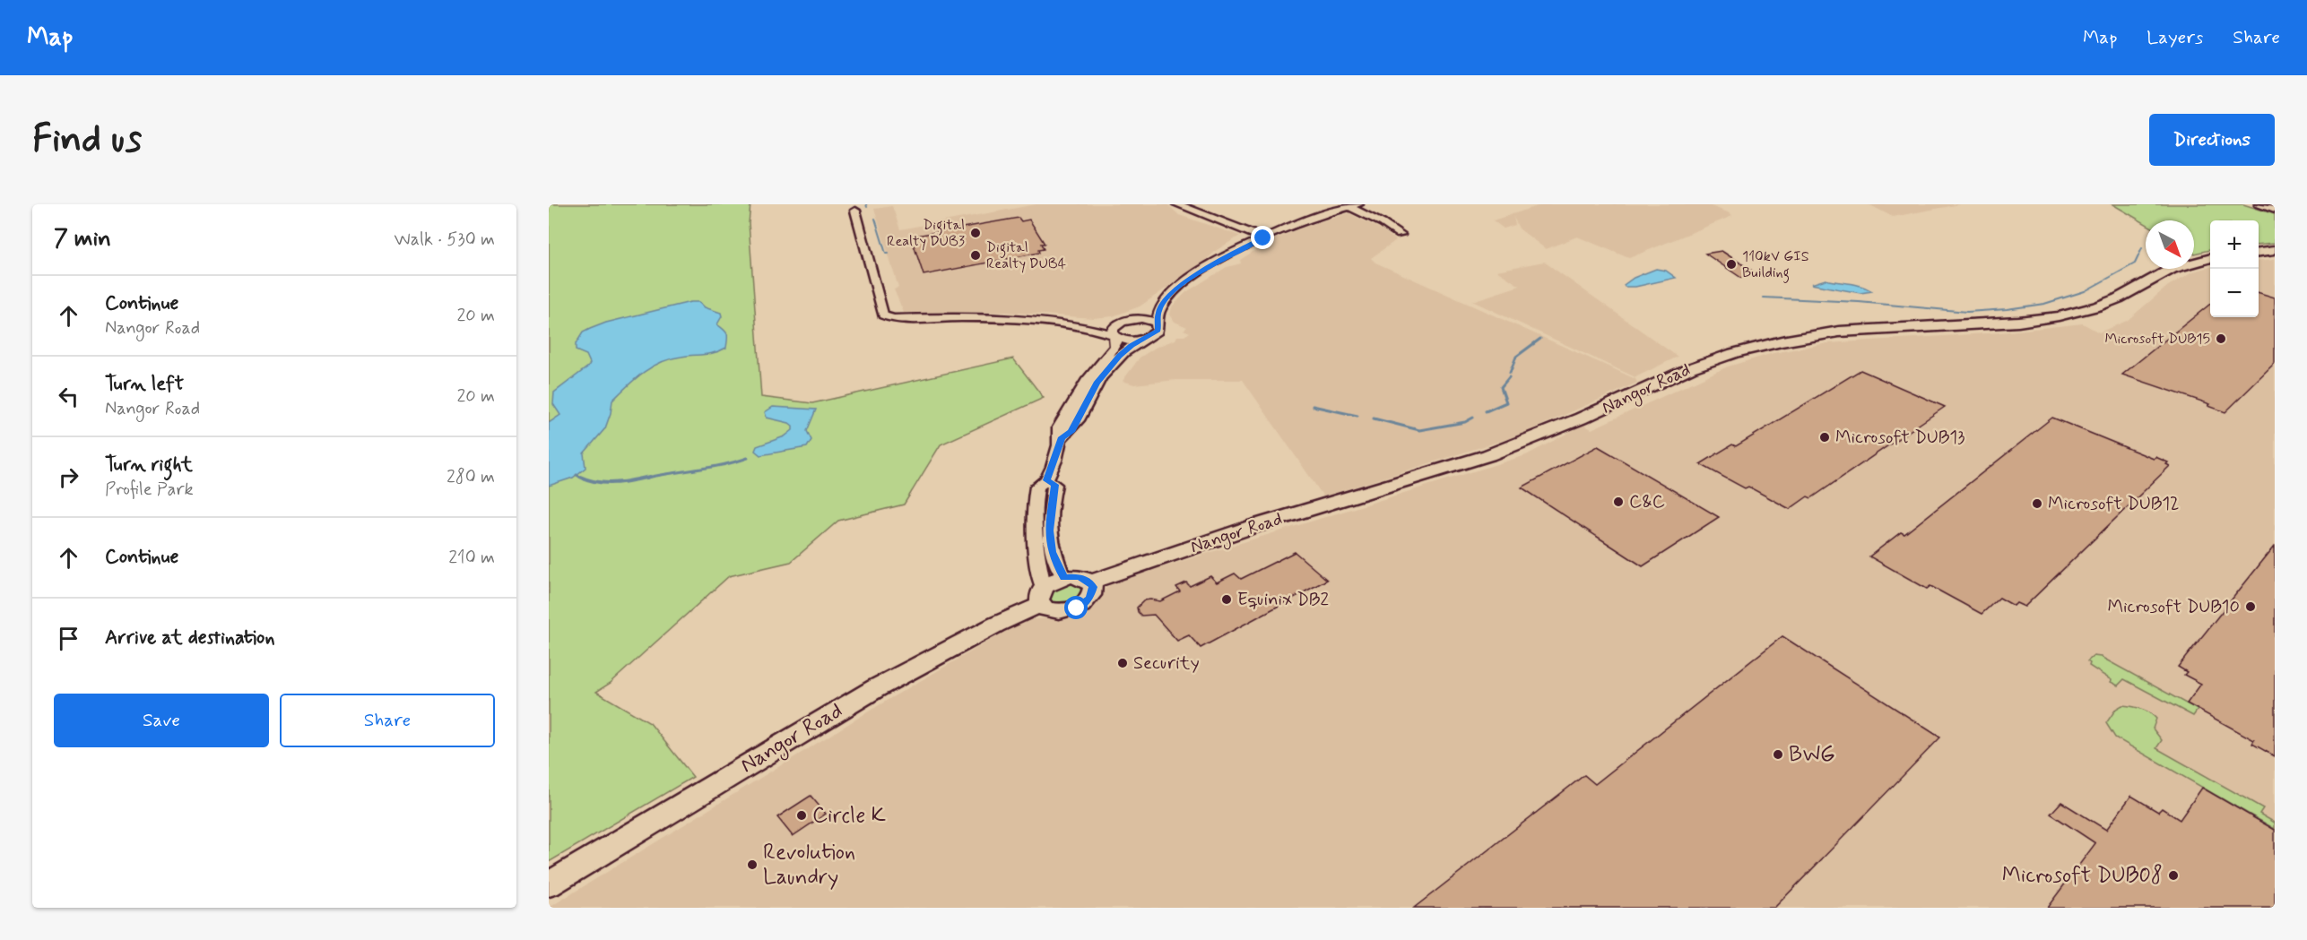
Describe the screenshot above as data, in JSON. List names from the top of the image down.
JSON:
{
  "streets": {
    "main road": ["Nangor Road"]
  },
  "places": [
    "Digital Realty DUB3",
    "Digital Realty DUB4",
    "110kV GIS Building",
    "Microsoft DUB15",
    "Microsoft DUB13",
    "C&C",
    "Microsoft DUB12",
    "Equinix DB2",
    "Microsoft DUB10",
    "Security",
    "BWG",
    "Circle K",
    "Revolution Laundry",
    "Microsoft DUB08"
  ],
  "north": "bottom right",
  "page": {
    "header": "Map",
    "nav": ["Map", "Layers", "Share"],
    "buttons": [
      "Directions",
      ["Save", "Share"]
    ],
    "title": "Find us",
    "heading": ["7 min", "Walk · 530 m"],
    "map_buttons": ["+", "−"],
    "list": [
      ["Continue", "Nangor Road", "20 m"],
      ["Turn left", "Nangor Road", "20 m"],
      ["Turn right", "Profile Park", "280 m"],
      ["Continue", "210 m"],
      "Arrive at destination"
    ]
  }
}
